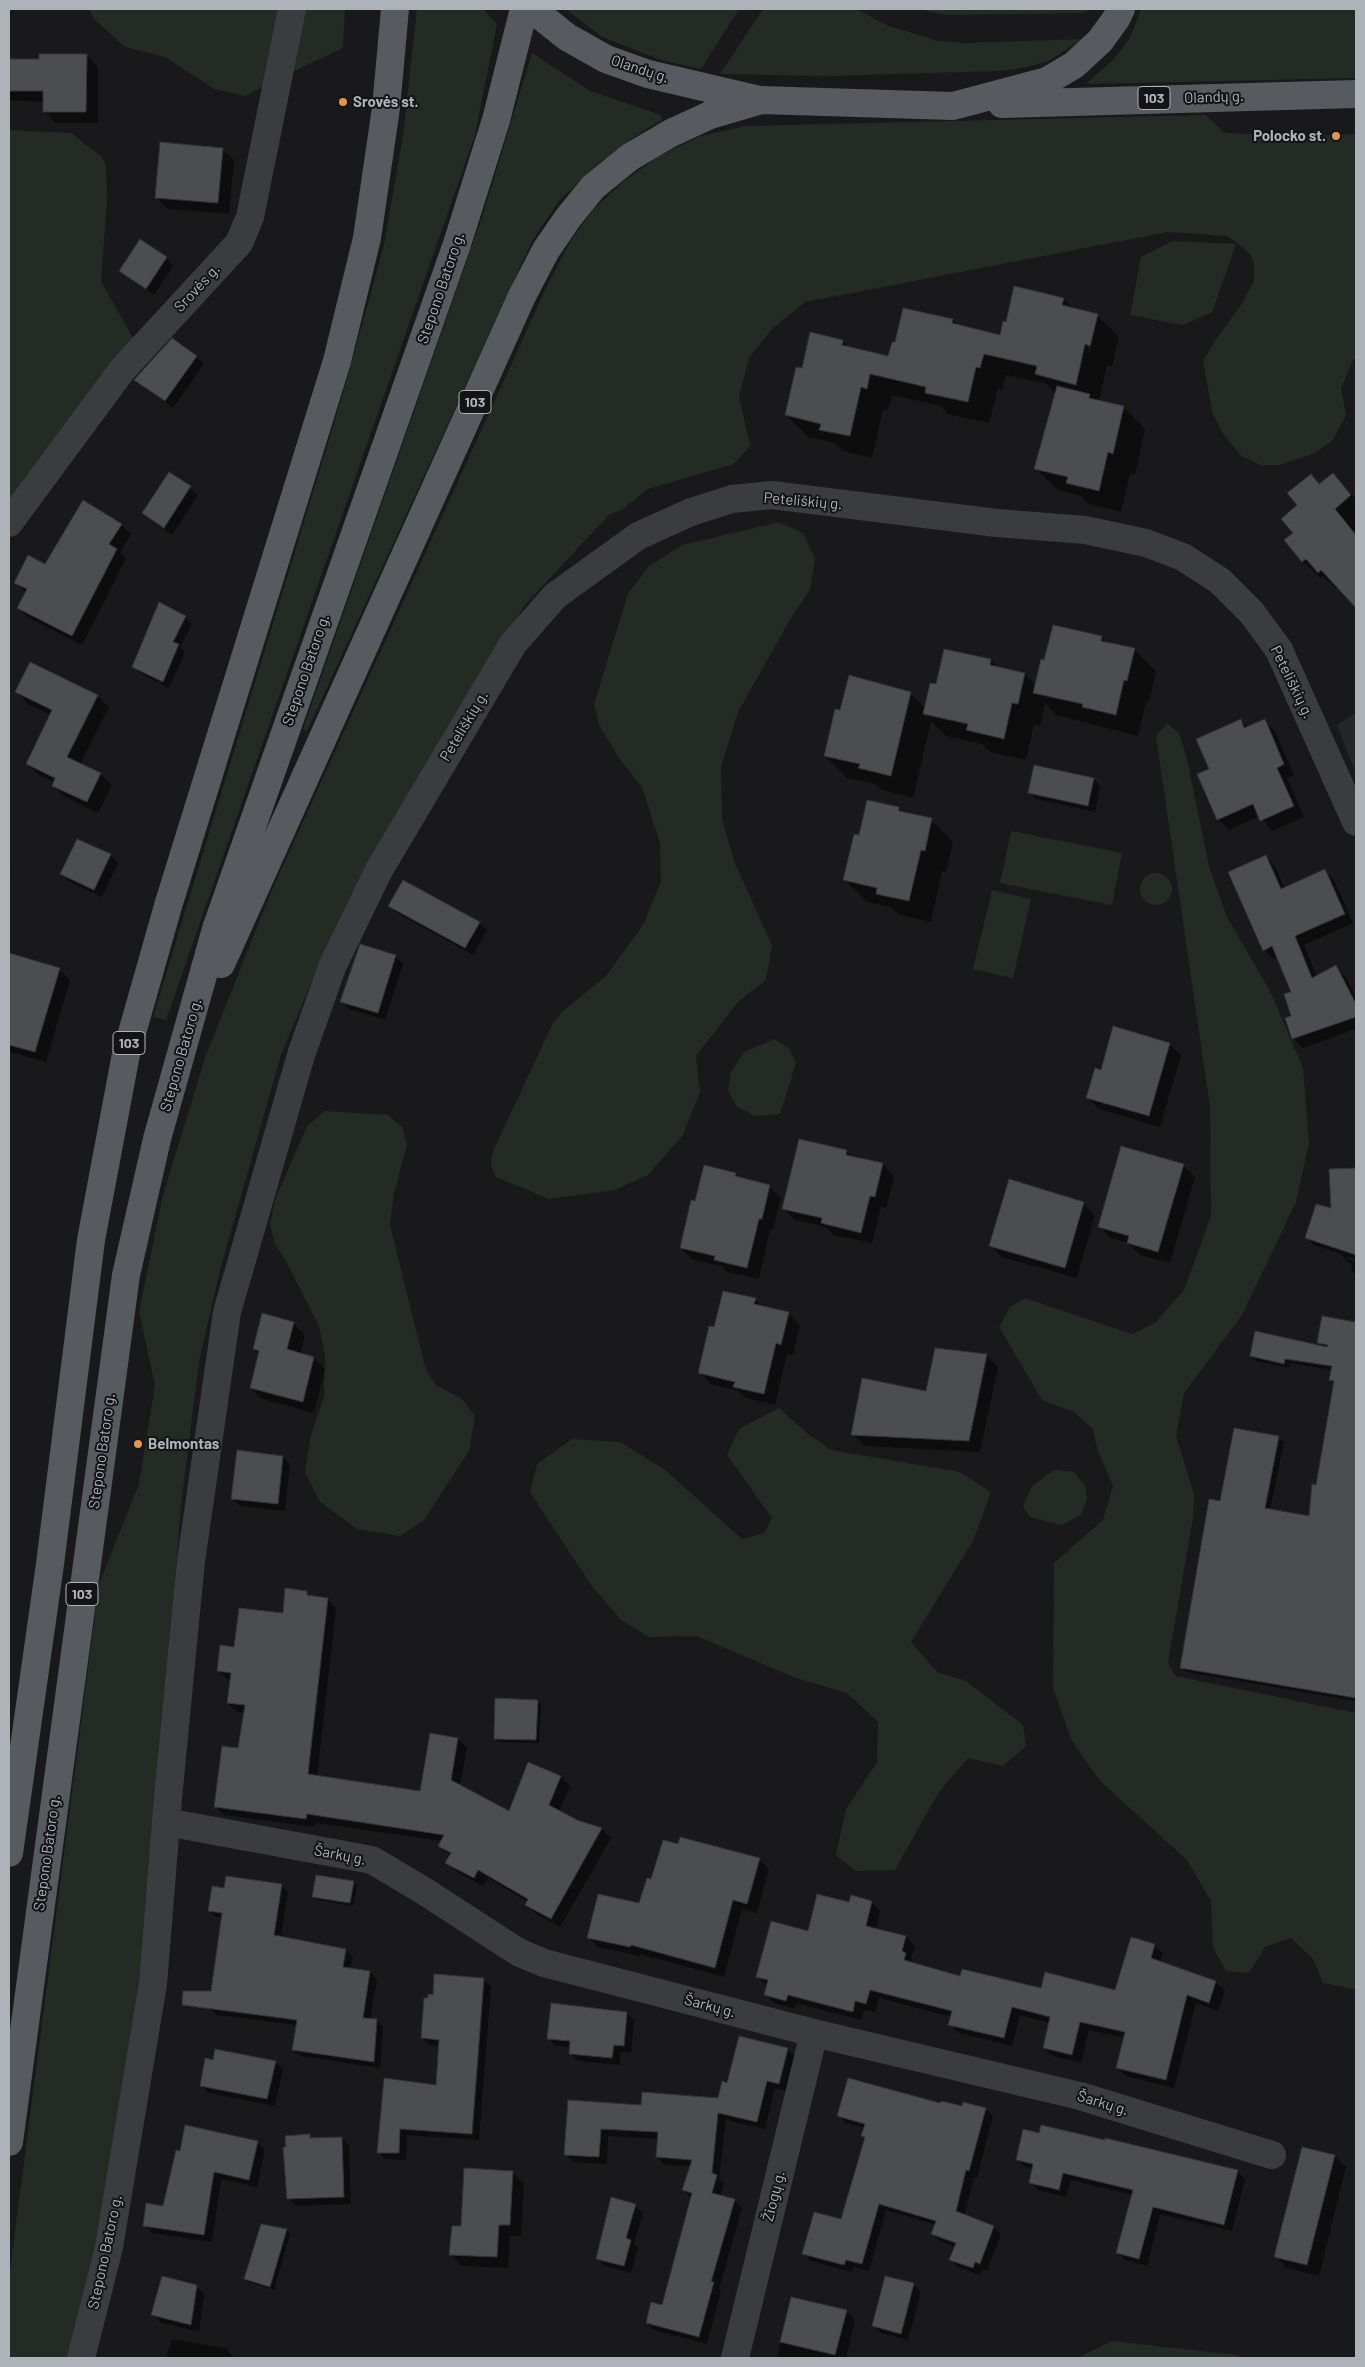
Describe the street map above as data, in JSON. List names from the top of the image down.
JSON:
{
  "streets": {
    "main road": ["Olandų g.", "103", "Stepono Batoro g."],
    "street": [
      "Srovės g.",
      "Peteliškių g.",
      "Šarkų g.",
      "Žiogų g."
    ]
  },
  "crossings": [
    ["Olandų g.", "103"],
    ["103", "Stepono Batoro g."],
    ["Stepono Batoro g.", "Peteliškių g."],
    ["Stepono Batoro g.", "Šarkų g."],
    ["Šarkų g.", "Žiogų g."]
  ],
  "places": ["Srovės st.", "Polocko st.", "Belmontas"]
}
